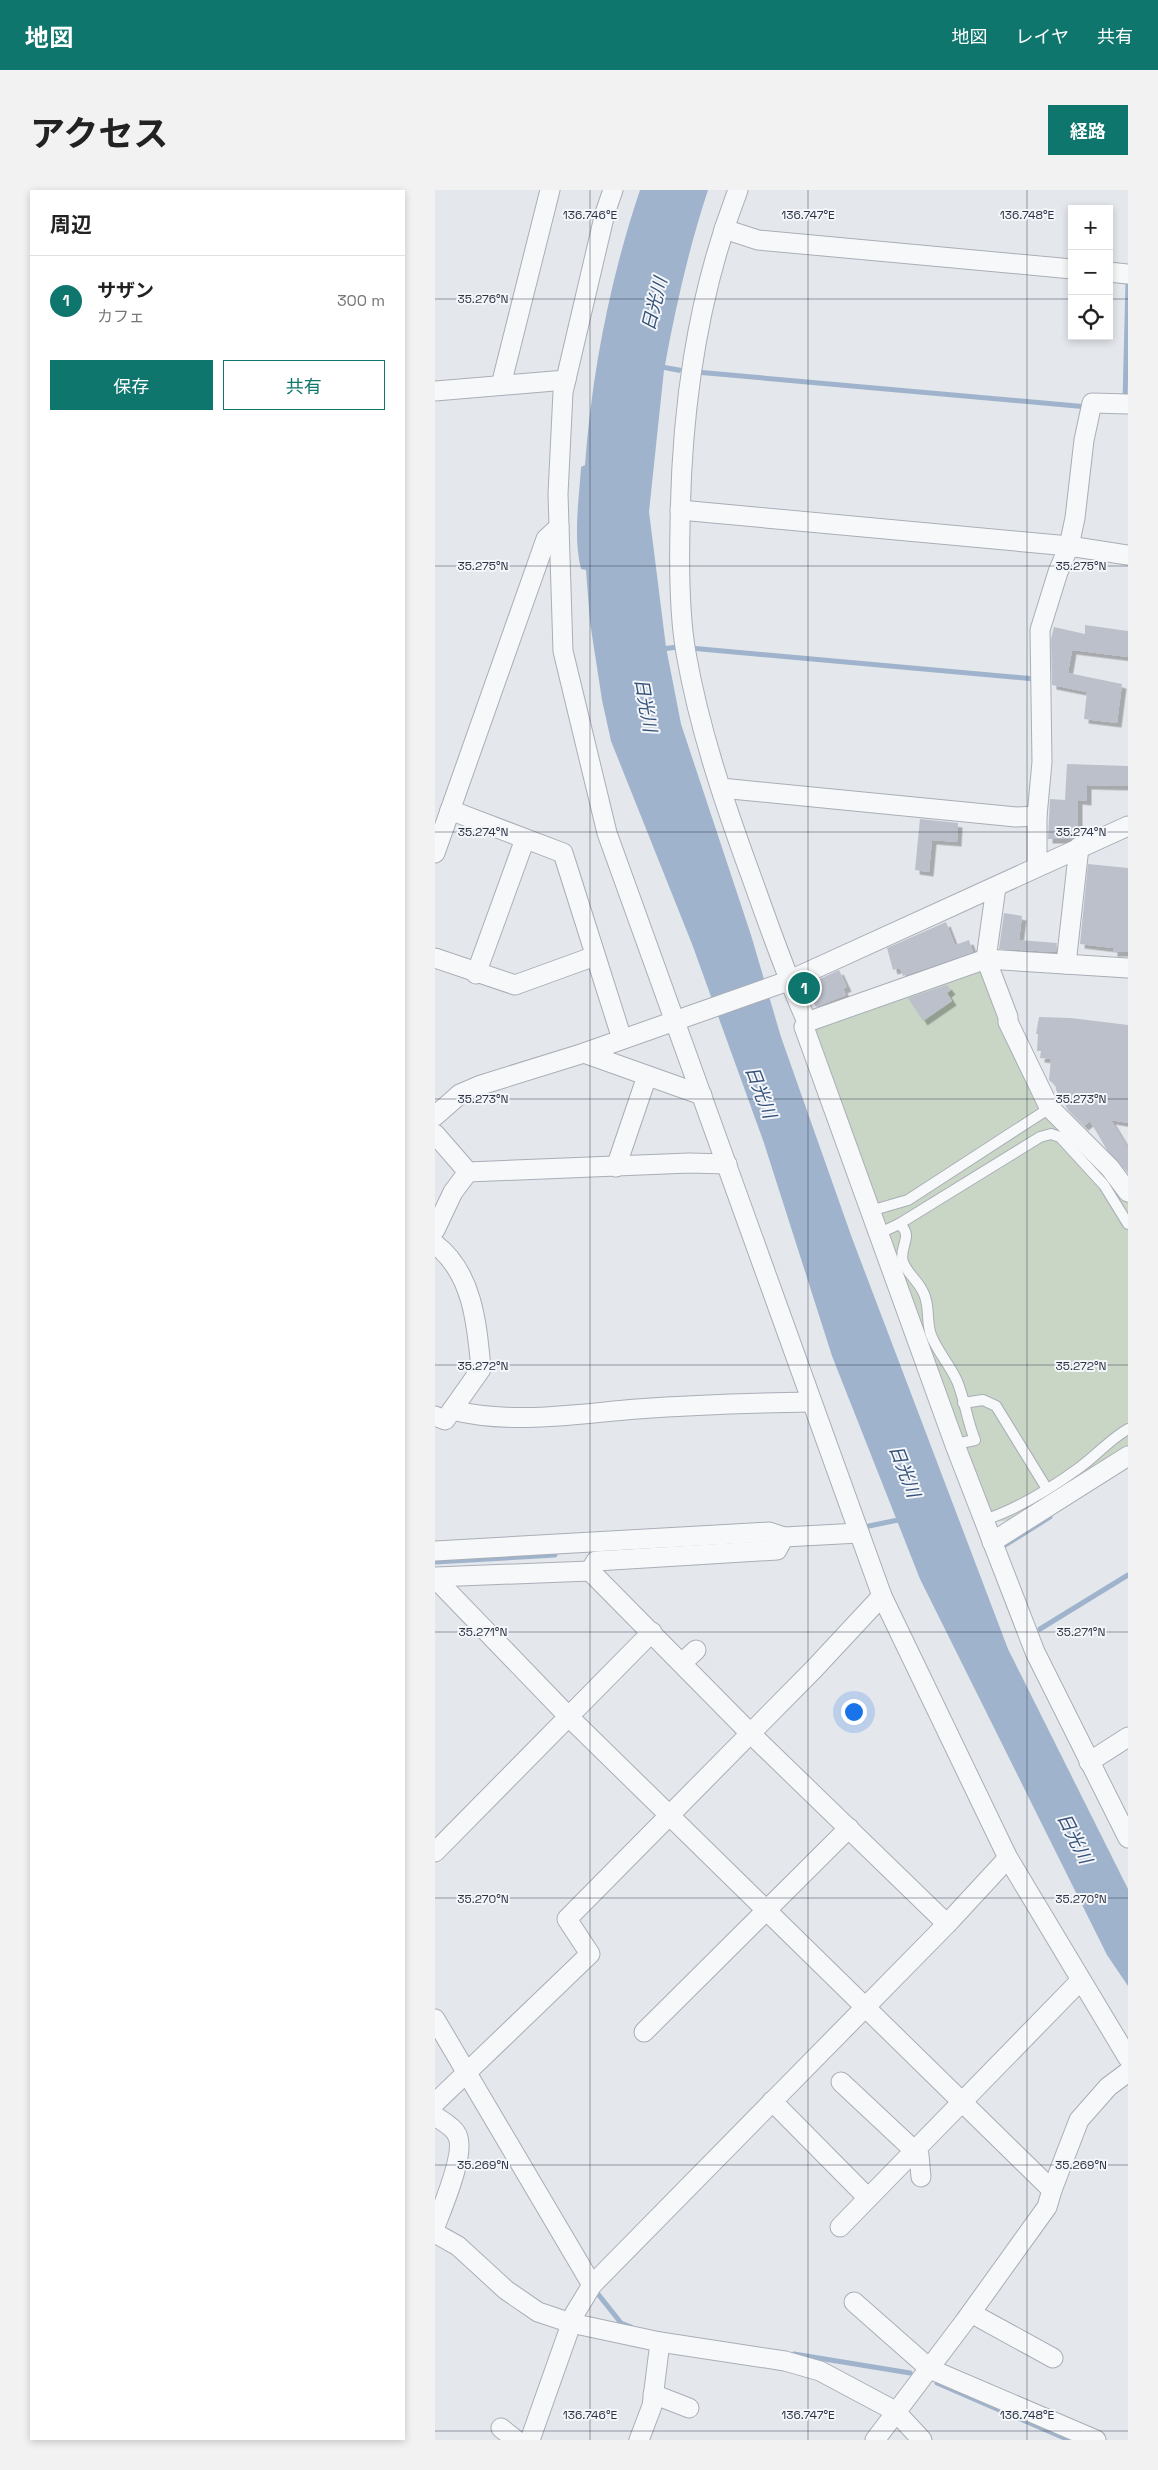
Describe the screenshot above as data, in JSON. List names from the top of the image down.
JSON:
{
  "water": ["日光川"],
  "page": {
    "header": "地図",
    "nav": ["地図", "レイヤ", "共有"],
    "title": "アクセス",
    "buttons": [
      "経路",
      ["保存", "共有"]
    ],
    "heading": "周辺",
    "map_buttons": ["+", "−"],
    "list": [
      {
        "mark": "1",
        "name": "サザン",
        "note": "カフェ",
        "value": "300 m"
      }
    ],
    "pins": "1"
  },
  "coordinates": [
    "136.746°E",
    "136.747°E",
    "136.748°E",
    "35.276°N",
    "35.275°N",
    "35.274°N",
    "35.273°N",
    "35.272°N",
    "35.271°N",
    "35.270°N",
    "35.269°N"
  ]
}
